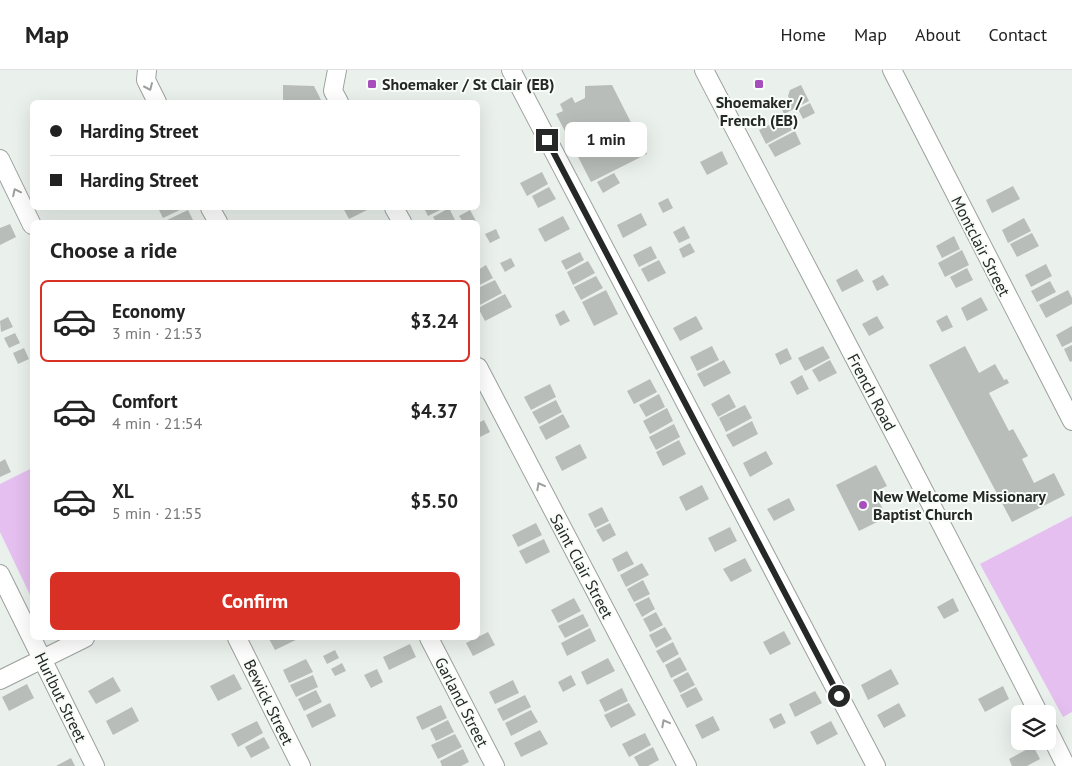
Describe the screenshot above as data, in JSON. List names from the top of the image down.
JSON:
{
  "streets": {
    "street": [
      "Montclair Street",
      "French Road",
      "Saint Clair Street",
      "Hurlbut Street",
      "Bewick Street",
      "Garland Street"
    ]
  },
  "one_way": ["Saint Clair Street"],
  "places": {
    "transit": ["Shoemaker / St Clair (EB)", "Shoemaker / French (EB)"],
    "other": ["New Welcome Missionary Baptist Church"]
  },
  "page": {
    "header": "Map",
    "nav": [
      "Home",
      "Map",
      "About",
      "Contact"
    ],
    "banner": ["Harding Street", "Harding Street"],
    "bubble": "1 min",
    "heading": "Choose a ride",
    "list": [
      {
        "name": "Economy",
        "note": "3 min · 21:53",
        "value": "$3.24"
      },
      {
        "name": "Comfort",
        "note": "4 min · 21:54",
        "value": "$4.37"
      },
      {
        "name": "XL",
        "note": "5 min · 21:55",
        "value": "$5.50"
      }
    ],
    "buttons": "Confirm"
  }
}
